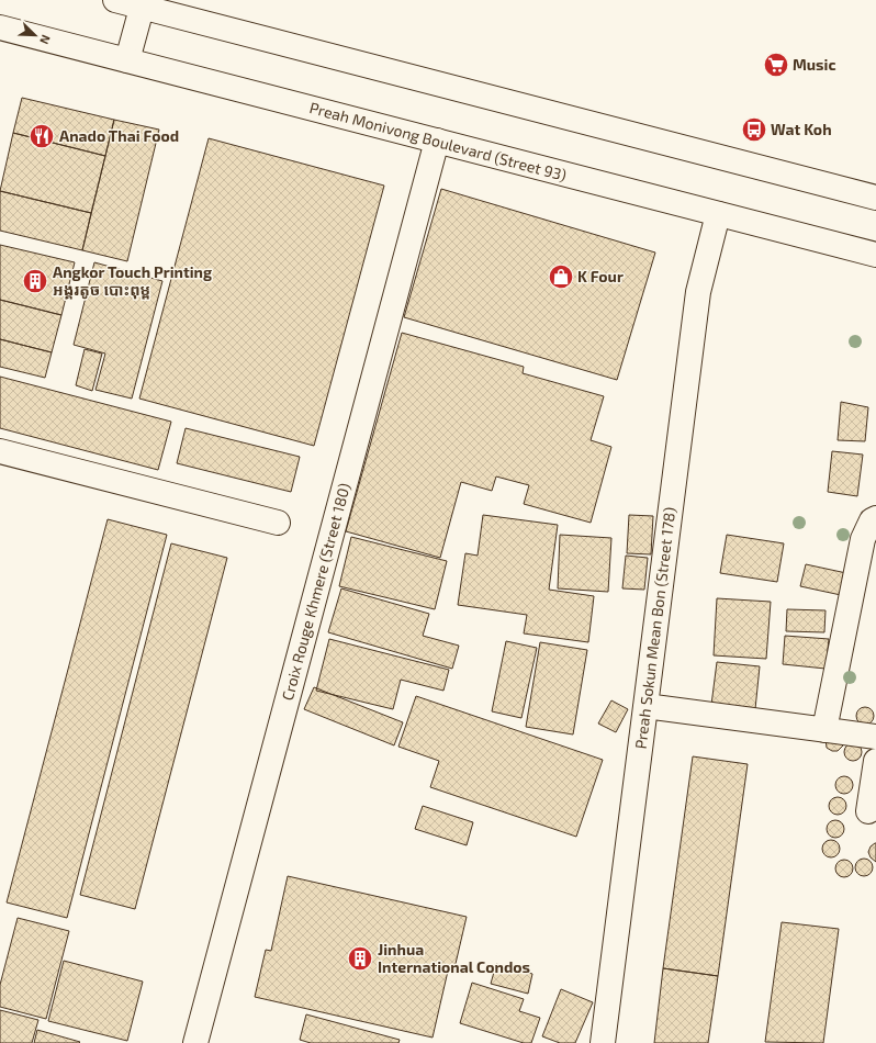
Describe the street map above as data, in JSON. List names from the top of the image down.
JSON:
{
  "streets": {
    "main road": ["Preah Monivong Boulevard (Street 93)", "Croix Rouge Khmere (Street 180)", "Preah Sokun Mean Bon (Street 178)"]
  },
  "crossings": [
    ["Preah Monivong Boulevard (Street 93)", "Croix Rouge Khmere (Street 180)"],
    ["Preah Monivong Boulevard (Street 93)", "Preah Sokun Mean Bon (Street 178)"]
  ],
  "places": {
    "supermarket": ["Music"],
    "bus stop": ["Wat Koh"],
    "restaurant": ["Anado Thai Food"],
    "shop": ["K Four"],
    "building": ["Angkor Touch Printing អង្គរតូច បោះពុម្ព", "Jinhua International Condos"]
  },
  "north": "bottom right"
}
